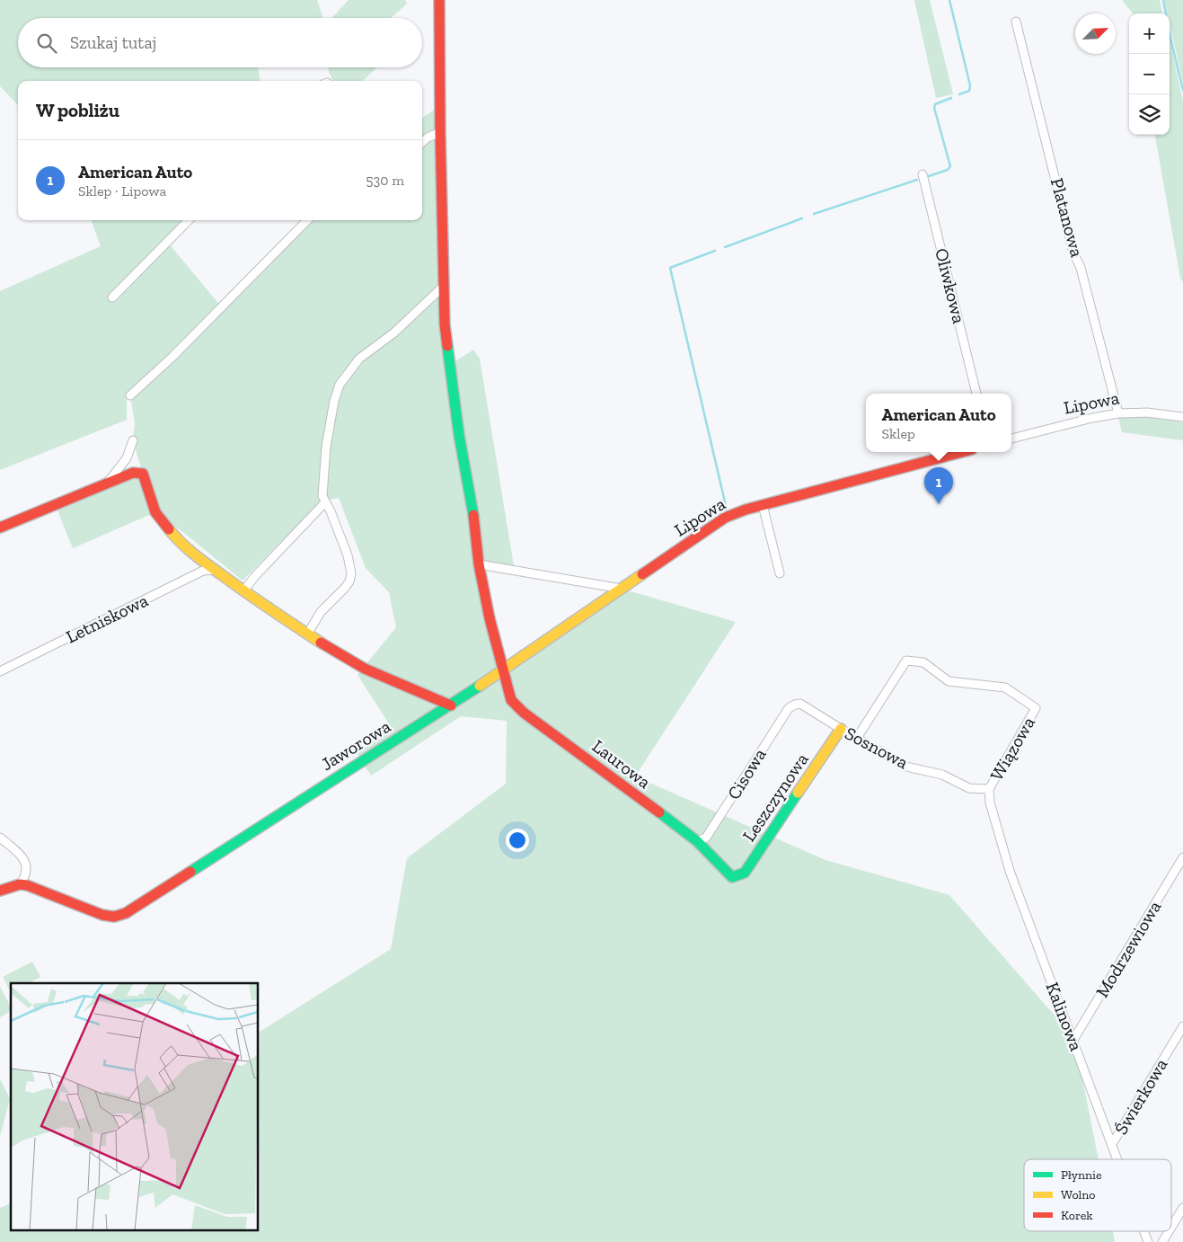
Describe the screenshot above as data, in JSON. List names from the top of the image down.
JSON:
{
  "streets": {
    "street": [
      "Platanowa",
      "Oliwkowa",
      "Lipowa",
      "Letniskowa",
      "Jaworowa",
      "Sosnowa",
      "Wiązowa",
      "Laurowa",
      "Cisowa",
      "Leszczynowa",
      "Modrzewiowa",
      "Kalinowa",
      "Świerkowa"
    ]
  },
  "crossings": [
    ["Platanowa", "Lipowa"],
    ["Lipowa", "Jaworowa"],
    ["Jaworowa", "Laurowa"],
    ["Sosnowa", "Wiązowa"],
    ["Sosnowa", "Cisowa"],
    ["Sosnowa", "Leszczynowa"],
    ["Sosnowa", "Kalinowa"],
    ["Wiązowa", "Kalinowa"],
    ["Laurowa", "Cisowa"],
    ["Laurowa", "Leszczynowa"],
    ["Modrzewiowa", "Kalinowa"],
    ["Kalinowa", "Świerkowa"]
  ],
  "legend": ["Płynnie", "Wolno", "Korek"],
  "north": "top right",
  "page": {
    "map_buttons": ["+", "−"],
    "search": "Szukaj tutaj",
    "heading": "W pobliżu",
    "list": [
      {
        "mark": "1",
        "name": "American Auto",
        "note": "Sklep · Lipowa",
        "value": "530 m"
      }
    ],
    "popup": ["American Auto", "Sklep"],
    "pins": "1"
  }
}
